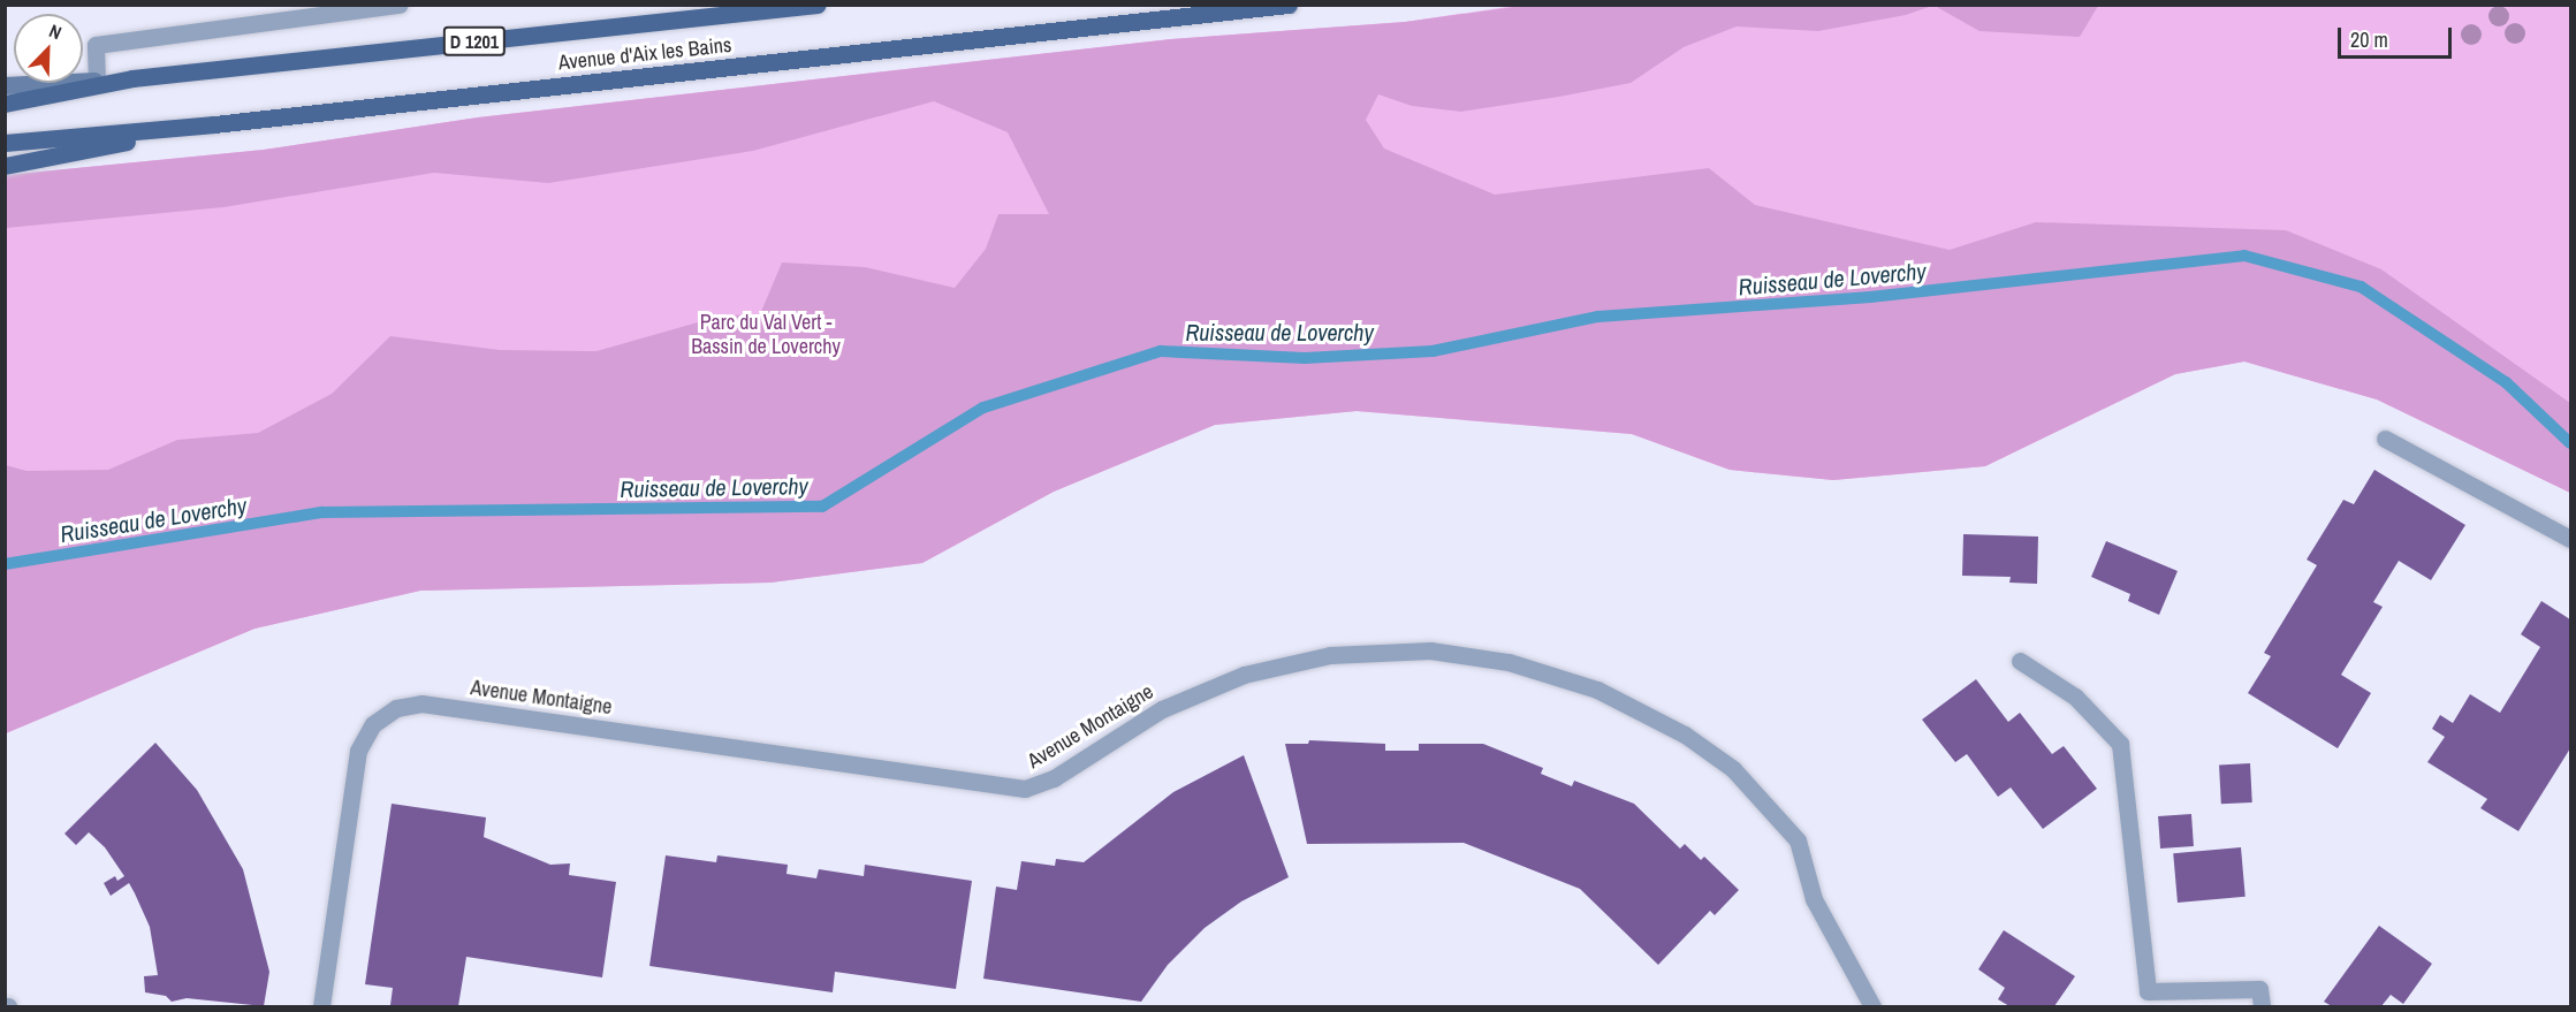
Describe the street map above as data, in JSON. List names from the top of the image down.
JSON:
{
  "streets": {
    "main road": ["D 1201", "Avenue d'Aix les Bains"],
    "street": ["Avenue Montaigne"]
  },
  "water": ["Ruisseau de Loverchy"],
  "parks": ["Parc du Val Vert - Bassin de Loverchy"],
  "scale_bar": "20 m",
  "north": "top right"
}
